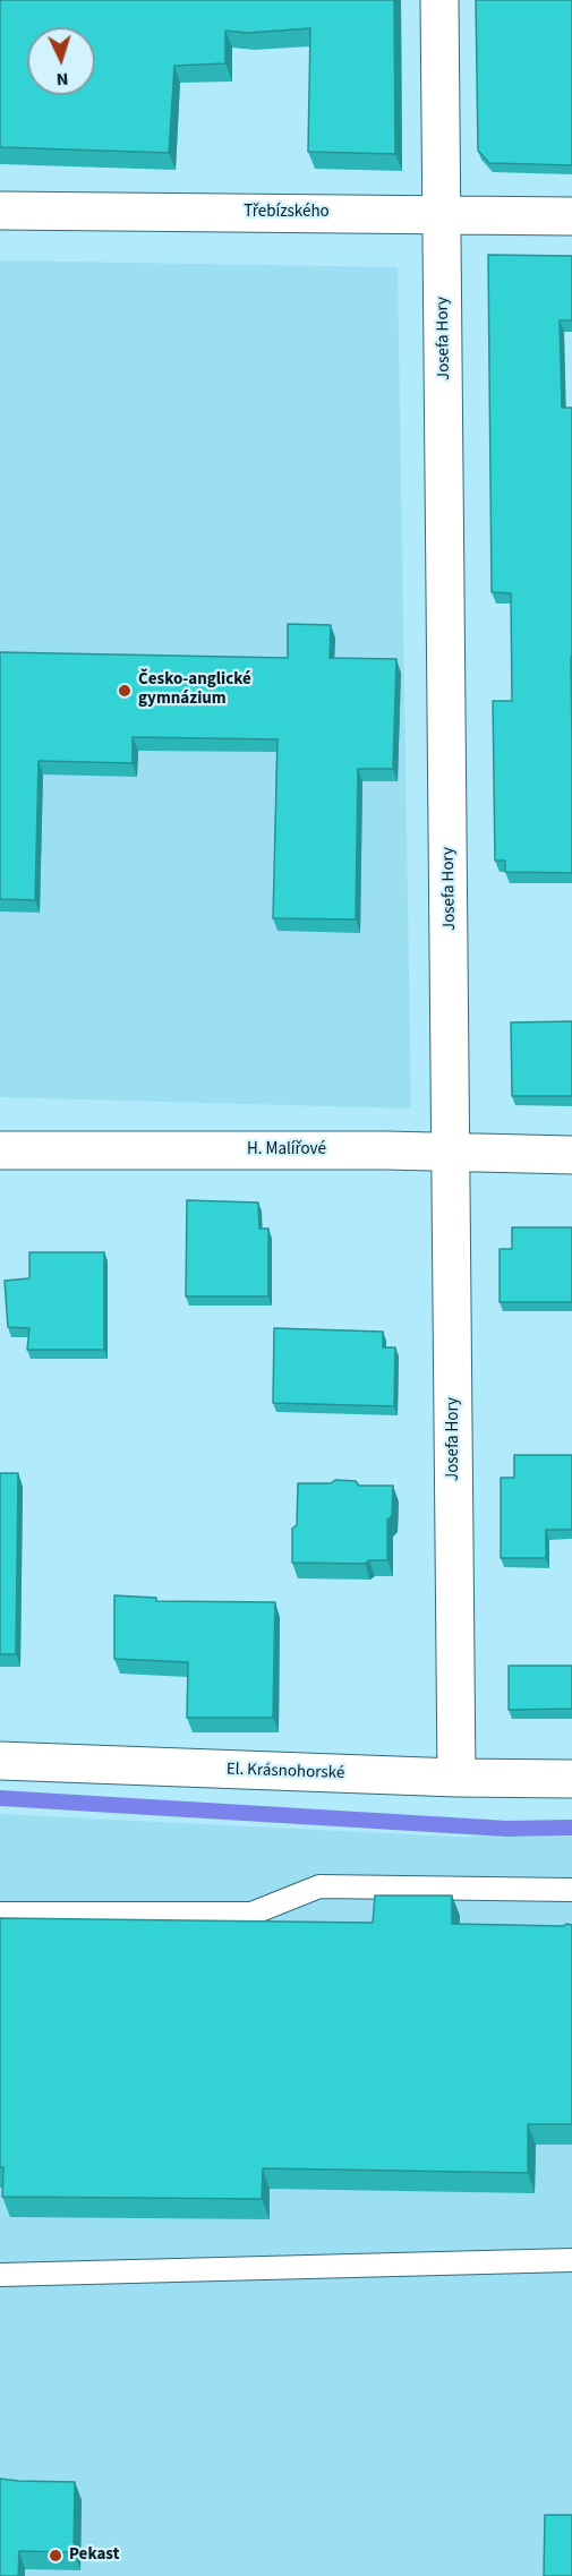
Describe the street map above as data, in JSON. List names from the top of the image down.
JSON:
{
  "streets": {
    "street": [
      "Třebízského",
      "Josefa Hory",
      "H. Malířové",
      "El. Krásnohorské"
    ]
  },
  "crossings": [
    ["Třebízského", "Josefa Hory"],
    ["Josefa Hory", "H. Malířové"],
    ["Josefa Hory", "El. Krásnohorské"]
  ],
  "places": ["Česko-anglické gymnázium", "Pekast"],
  "north": "bottom"
}
